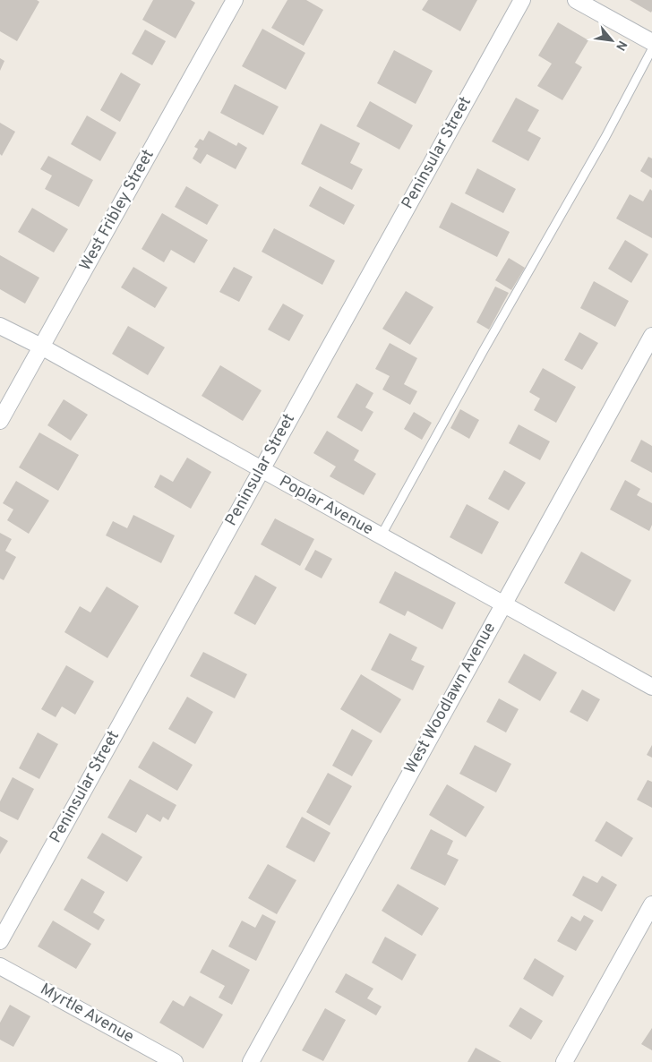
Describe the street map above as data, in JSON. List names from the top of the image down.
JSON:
{
  "streets": {
    "street": [
      "Peninsular Street",
      "West Fribley Street",
      "Poplar Avenue",
      "West Woodlawn Avenue",
      "Myrtle Avenue"
    ]
  },
  "crossings": [
    ["Peninsular Street", "Poplar Avenue"],
    ["West Fribley Street", "Poplar Avenue"],
    ["Poplar Avenue", "West Woodlawn Avenue"]
  ],
  "north": "bottom right"
}
